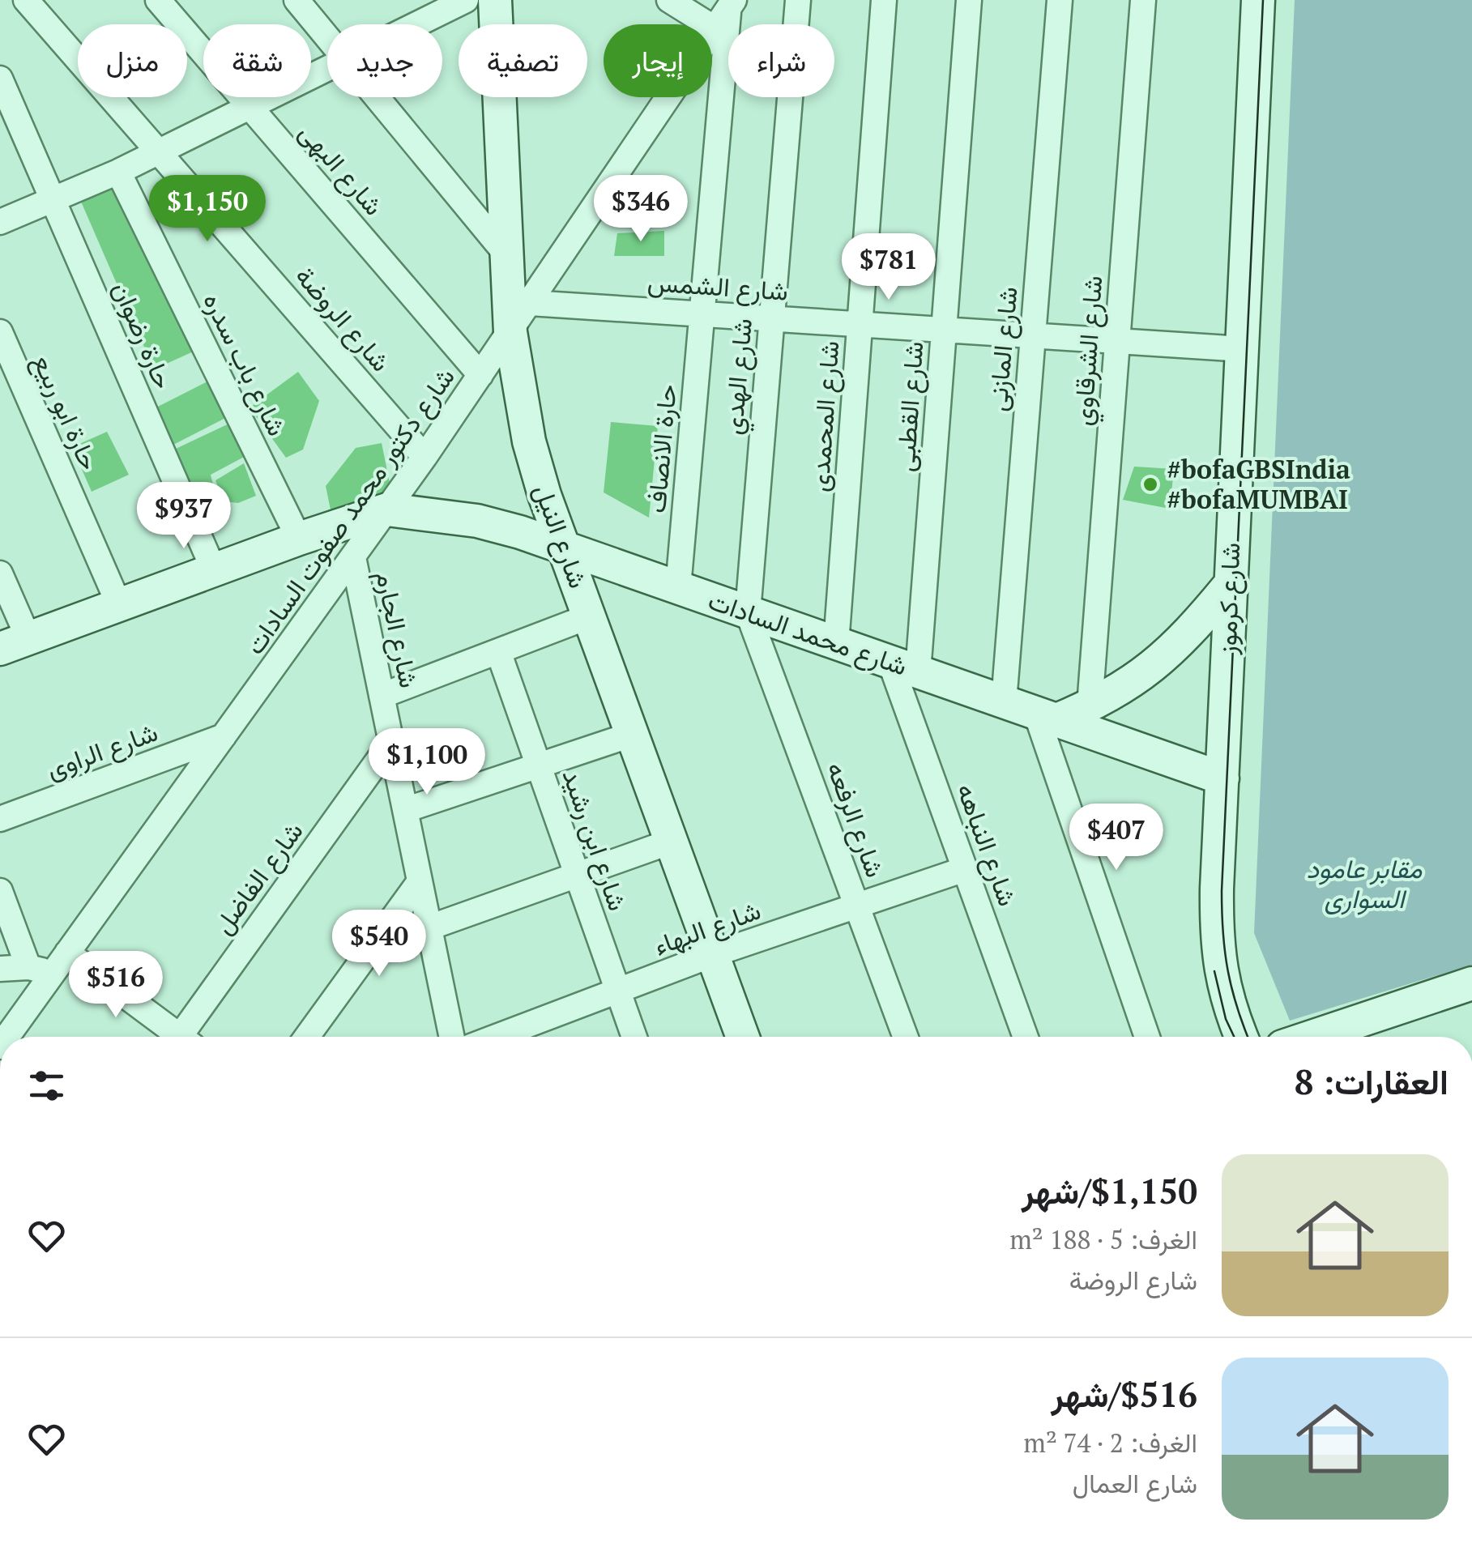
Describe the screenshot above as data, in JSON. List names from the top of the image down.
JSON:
{
  "streets": {
    "main road": ["شارع النيل", "شارع كرموز", "شارع محمد السادات"],
    "street": [
      "شارع البهى",
      "شارع الشمس",
      "شارع الروضة",
      "حارة رضوان",
      "شارع المازنى",
      "شارع الشرقاوي",
      "شارع باب سدره",
      "شارع الهدي",
      "شارع القطبى",
      "حارة ابو ربيع",
      "شارع المحمدى",
      "حارة الانصاف",
      "شارع دكتور محمد صفوت السادات",
      "شارع الجارم",
      "شارع الراوى",
      "شارع الرفعه",
      "شارع ابن رشيد",
      "شارع النباهه",
      "شارع الفاضل",
      "شارع البهاء"
    ]
  },
  "crossings": [
    ["شارع البهى", "شارع دكتور محمد صفوت السادات"],
    ["شارع الشمس", "شارع المازنى"],
    ["شارع الشمس", "شارع الشرقاوي"],
    ["شارع الشمس", "شارع الهدي"],
    ["شارع الشمس", "شارع القطبى"],
    ["شارع الشمس", "شارع المحمدى"],
    ["شارع الشمس", "حارة الانصاف"],
    ["شارع الشمس", "شارع دكتور محمد صفوت السادات"],
    ["شارع الشمس", "شارع كرموز"],
    ["شارع الروضة", "شارع دكتور محمد صفوت السادات"],
    ["شارع المازنى", "شارع محمد السادات"],
    ["شارع الهدي", "شارع محمد السادات"],
    ["شارع الهدي", "شارع الرفعه"],
    ["شارع القطبى", "شارع محمد السادات"],
    ["شارع القطبى", "شارع النباهه"],
    ["شارع المحمدى", "شارع محمد السادات"],
    ["حارة الانصاف", "شارع دكتور محمد صفوت السادات"],
    ["حارة الانصاف", "شارع محمد السادات"],
    ["شارع دكتور محمد صفوت السادات", "شارع النيل"],
    ["شارع دكتور محمد صفوت السادات", "شارع الجارم"],
    ["شارع دكتور محمد صفوت السادات", "شارع محمد السادات"],
    ["شارع دكتور محمد صفوت السادات", "شارع الراوى"],
    ["شارع النيل", "شارع محمد السادات"],
    ["شارع النيل", "شارع البهاء"],
    ["شارع كرموز", "شارع محمد السادات"],
    ["شارع الجارم", "شارع الفاضل"],
    ["شارع محمد السادات", "شارع الرفعه"],
    ["شارع محمد السادات", "شارع النباهه"],
    ["شارع الرفعه", "شارع البهاء"],
    ["شارع ابن رشيد", "شارع البهاء"],
    ["شارع النباهه", "شارع البهاء"]
  ],
  "parks": ["مقابر عامود السوارى"],
  "places": ["#bofaGBSIndia #bofaMUMBAI"],
  "page": {
    "chip": [
      "شراء",
      "إيجار",
      "تصفية",
      "جديد",
      "شقة",
      "منزل"
    ],
    "price": [
      "$1,150",
      "$346",
      "$781",
      "$937",
      "$1,100",
      "$407",
      "$540",
      "$516"
    ],
    "heading": "العقارات: 8",
    "list": [
      {
        "name": "$1,150/شهر",
        "note": "الغرف: 5 · 188 m² · شارع الروضة"
      },
      {
        "name": "$516/شهر",
        "note": "الغرف: 2 · 74 m² · شارع العمال"
      }
    ]
  }
}
